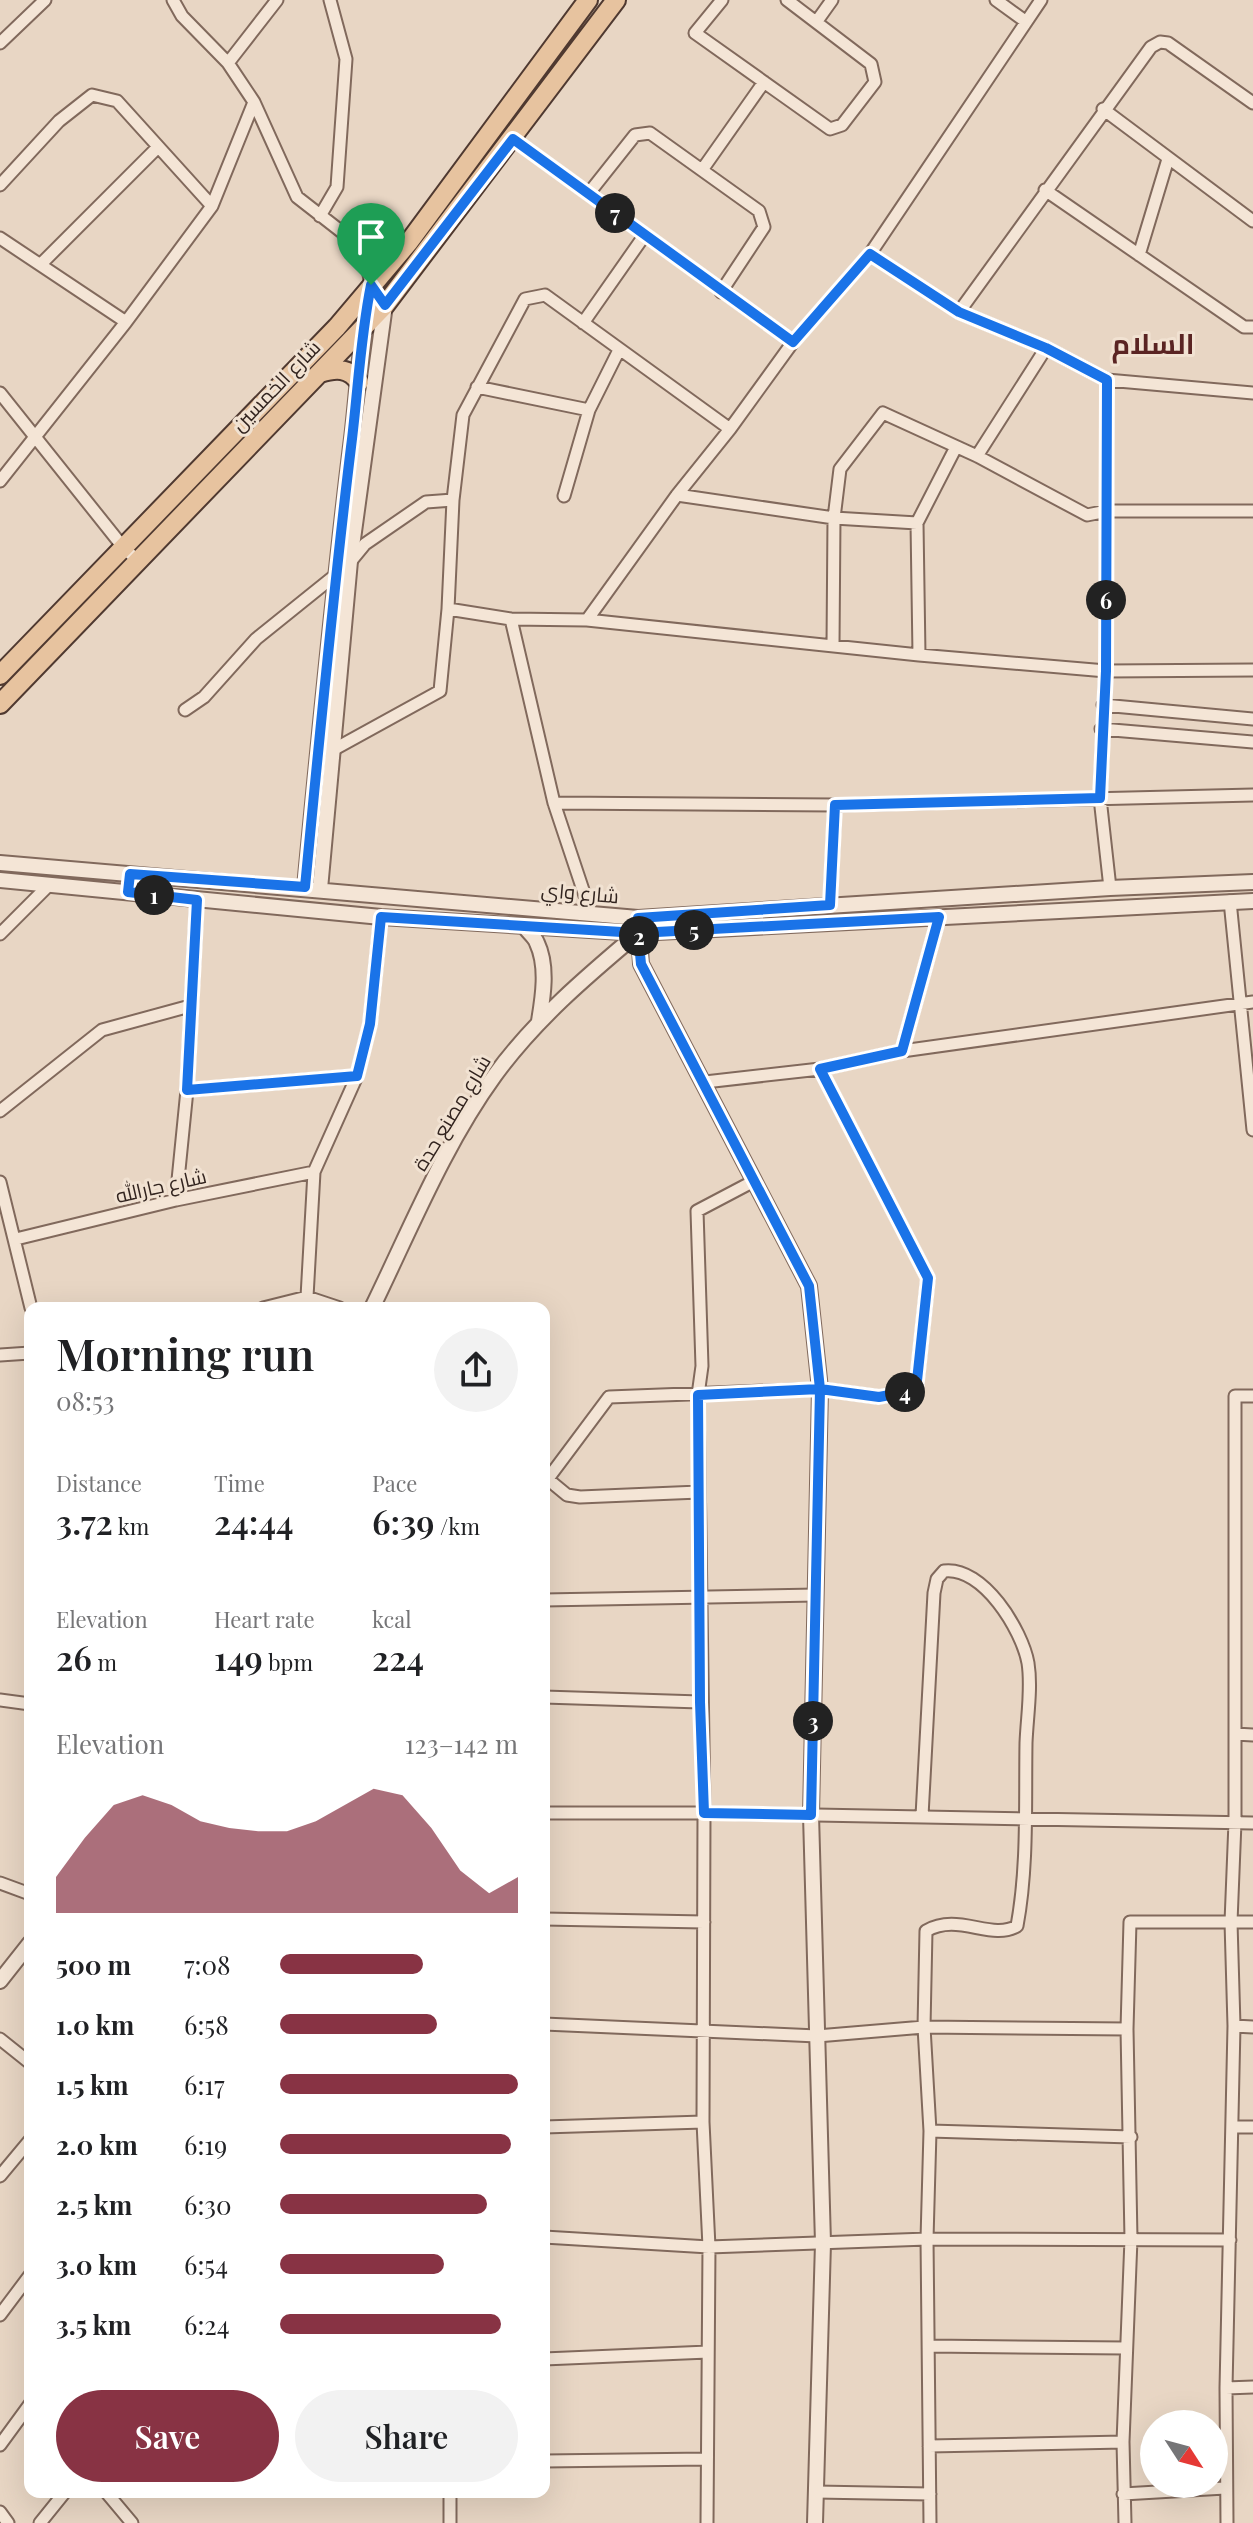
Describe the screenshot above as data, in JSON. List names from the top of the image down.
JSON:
{
  "streets": {
    "main road": ["شارع الخمسين"],
    "street": ["شارع واي", "شارع مصنع حدة", "شارع جارالله"]
  },
  "crossings": [
    ["شارع واي", "شارع مصنع حدة"]
  ],
  "districts": ["السلام"],
  "north": "bottom right",
  "page": {
    "pins": [
      "7",
      "6",
      "1",
      "5",
      "2",
      "4",
      "3"
    ],
    "heading": ["Morning run", "08:53"],
    "stats": [
      ["Distance", "3.72 km"],
      ["Time", "24:44"],
      ["Pace", "6:39 /km"],
      ["Elevation", "26 m"],
      ["Heart rate", "149 bpm"],
      ["kcal", "224"]
    ],
    "chart": ["Elevation", "123–142 m"],
    "list": [
      {
        "name": "500 m",
        "note": "7:08"
      },
      {
        "name": "1.0 km",
        "note": "6:58"
      },
      {
        "name": "1.5 km",
        "note": "6:17"
      },
      {
        "name": "2.0 km",
        "note": "6:19"
      },
      {
        "name": "2.5 km",
        "note": "6:30"
      },
      {
        "name": "3.0 km",
        "note": "6:54"
      },
      {
        "name": "3.5 km",
        "note": "6:24"
      }
    ],
    "buttons": ["Save", "Share"]
  }
}
